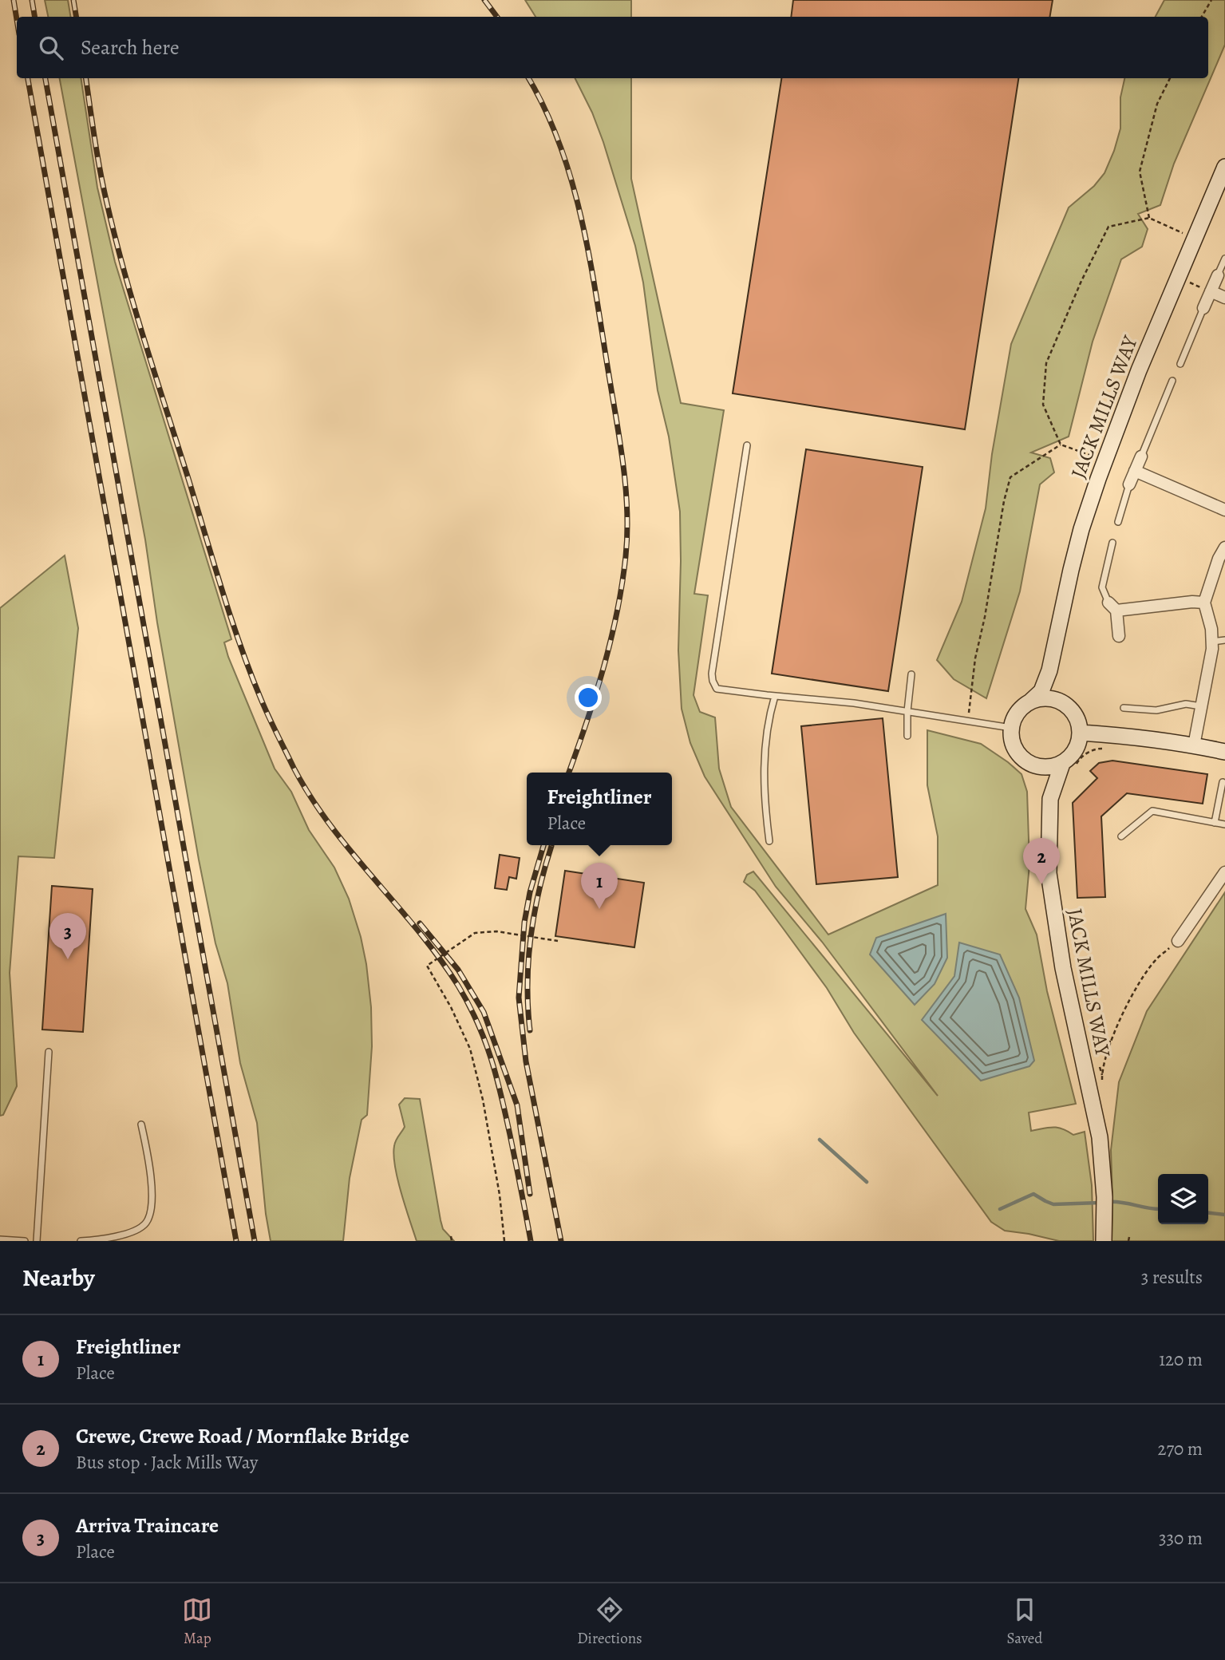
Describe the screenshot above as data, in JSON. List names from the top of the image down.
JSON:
{
  "streets": {
    "main road": ["JACK MILLS WAY"]
  },
  "page": {
    "search": "Search here",
    "popup": ["Freightliner", "Place"],
    "pins": ["2", "1", "3"],
    "heading": ["Nearby", "3 results"],
    "list": [
      {
        "mark": "1",
        "name": "Freightliner",
        "note": "Place",
        "value": "120 m"
      },
      {
        "mark": "2",
        "name": "Crewe, Crewe Road / Mornflake Bridge",
        "note": "Bus stop · Jack Mills Way",
        "value": "270 m"
      },
      {
        "mark": "3",
        "name": "Arriva Traincare",
        "note": "Place",
        "value": "330 m"
      }
    ],
    "nav": ["Map", "Directions", "Saved"]
  }
}
